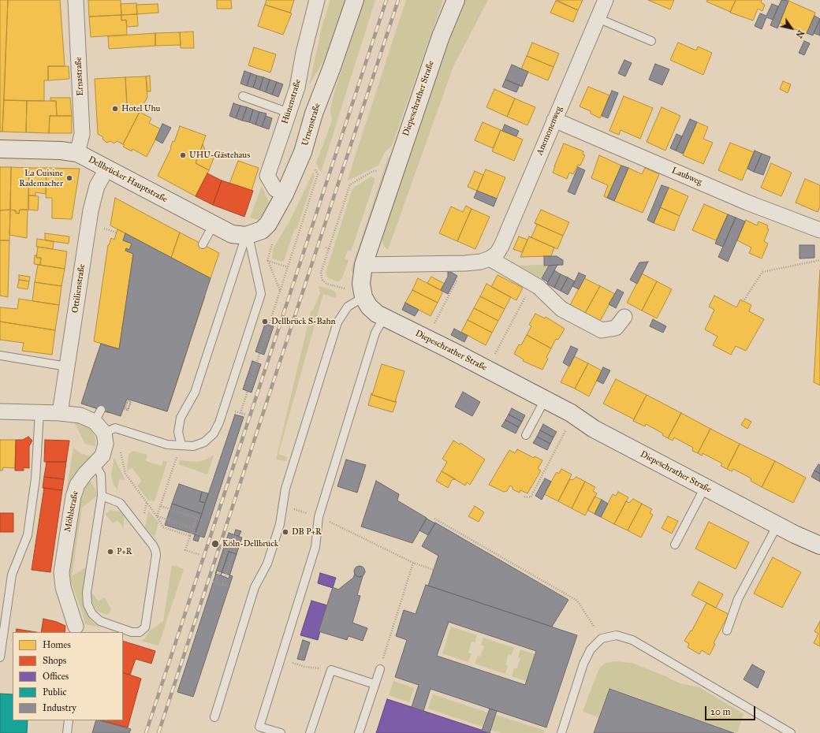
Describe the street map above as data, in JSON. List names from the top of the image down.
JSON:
{
  "streets": {
    "street": [
      "Ernastraße",
      "Diepeschrather Straße",
      "Hünenstraße",
      "Urnenstraße",
      "Anemonenweg",
      "Laubweg",
      "Dellbrücker Hauptstraße",
      "Ottilienstraße",
      "Möhlstraße"
    ]
  },
  "crossings": [
    ["Ernastraße", "Dellbrücker Hauptstraße"],
    ["Hünenstraße", "Urnenstraße"],
    ["Urnenstraße", "Dellbrücker Hauptstraße"],
    ["Anemonenweg", "Laubweg"],
    ["Dellbrücker Hauptstraße", "Ottilienstraße"]
  ],
  "places": [
    "Hotel Uhu",
    "UHU-Gästehaus",
    "La Cuisine Rademacher",
    "Dellbrück S-Bahn",
    "DB P+R",
    "Köln-Dellbrück",
    "P+R"
  ],
  "legend": [
    "Homes",
    "Shops",
    "Offices",
    "Public",
    "Industry"
  ],
  "scale_bar": "20 m",
  "north": "bottom right"
}
